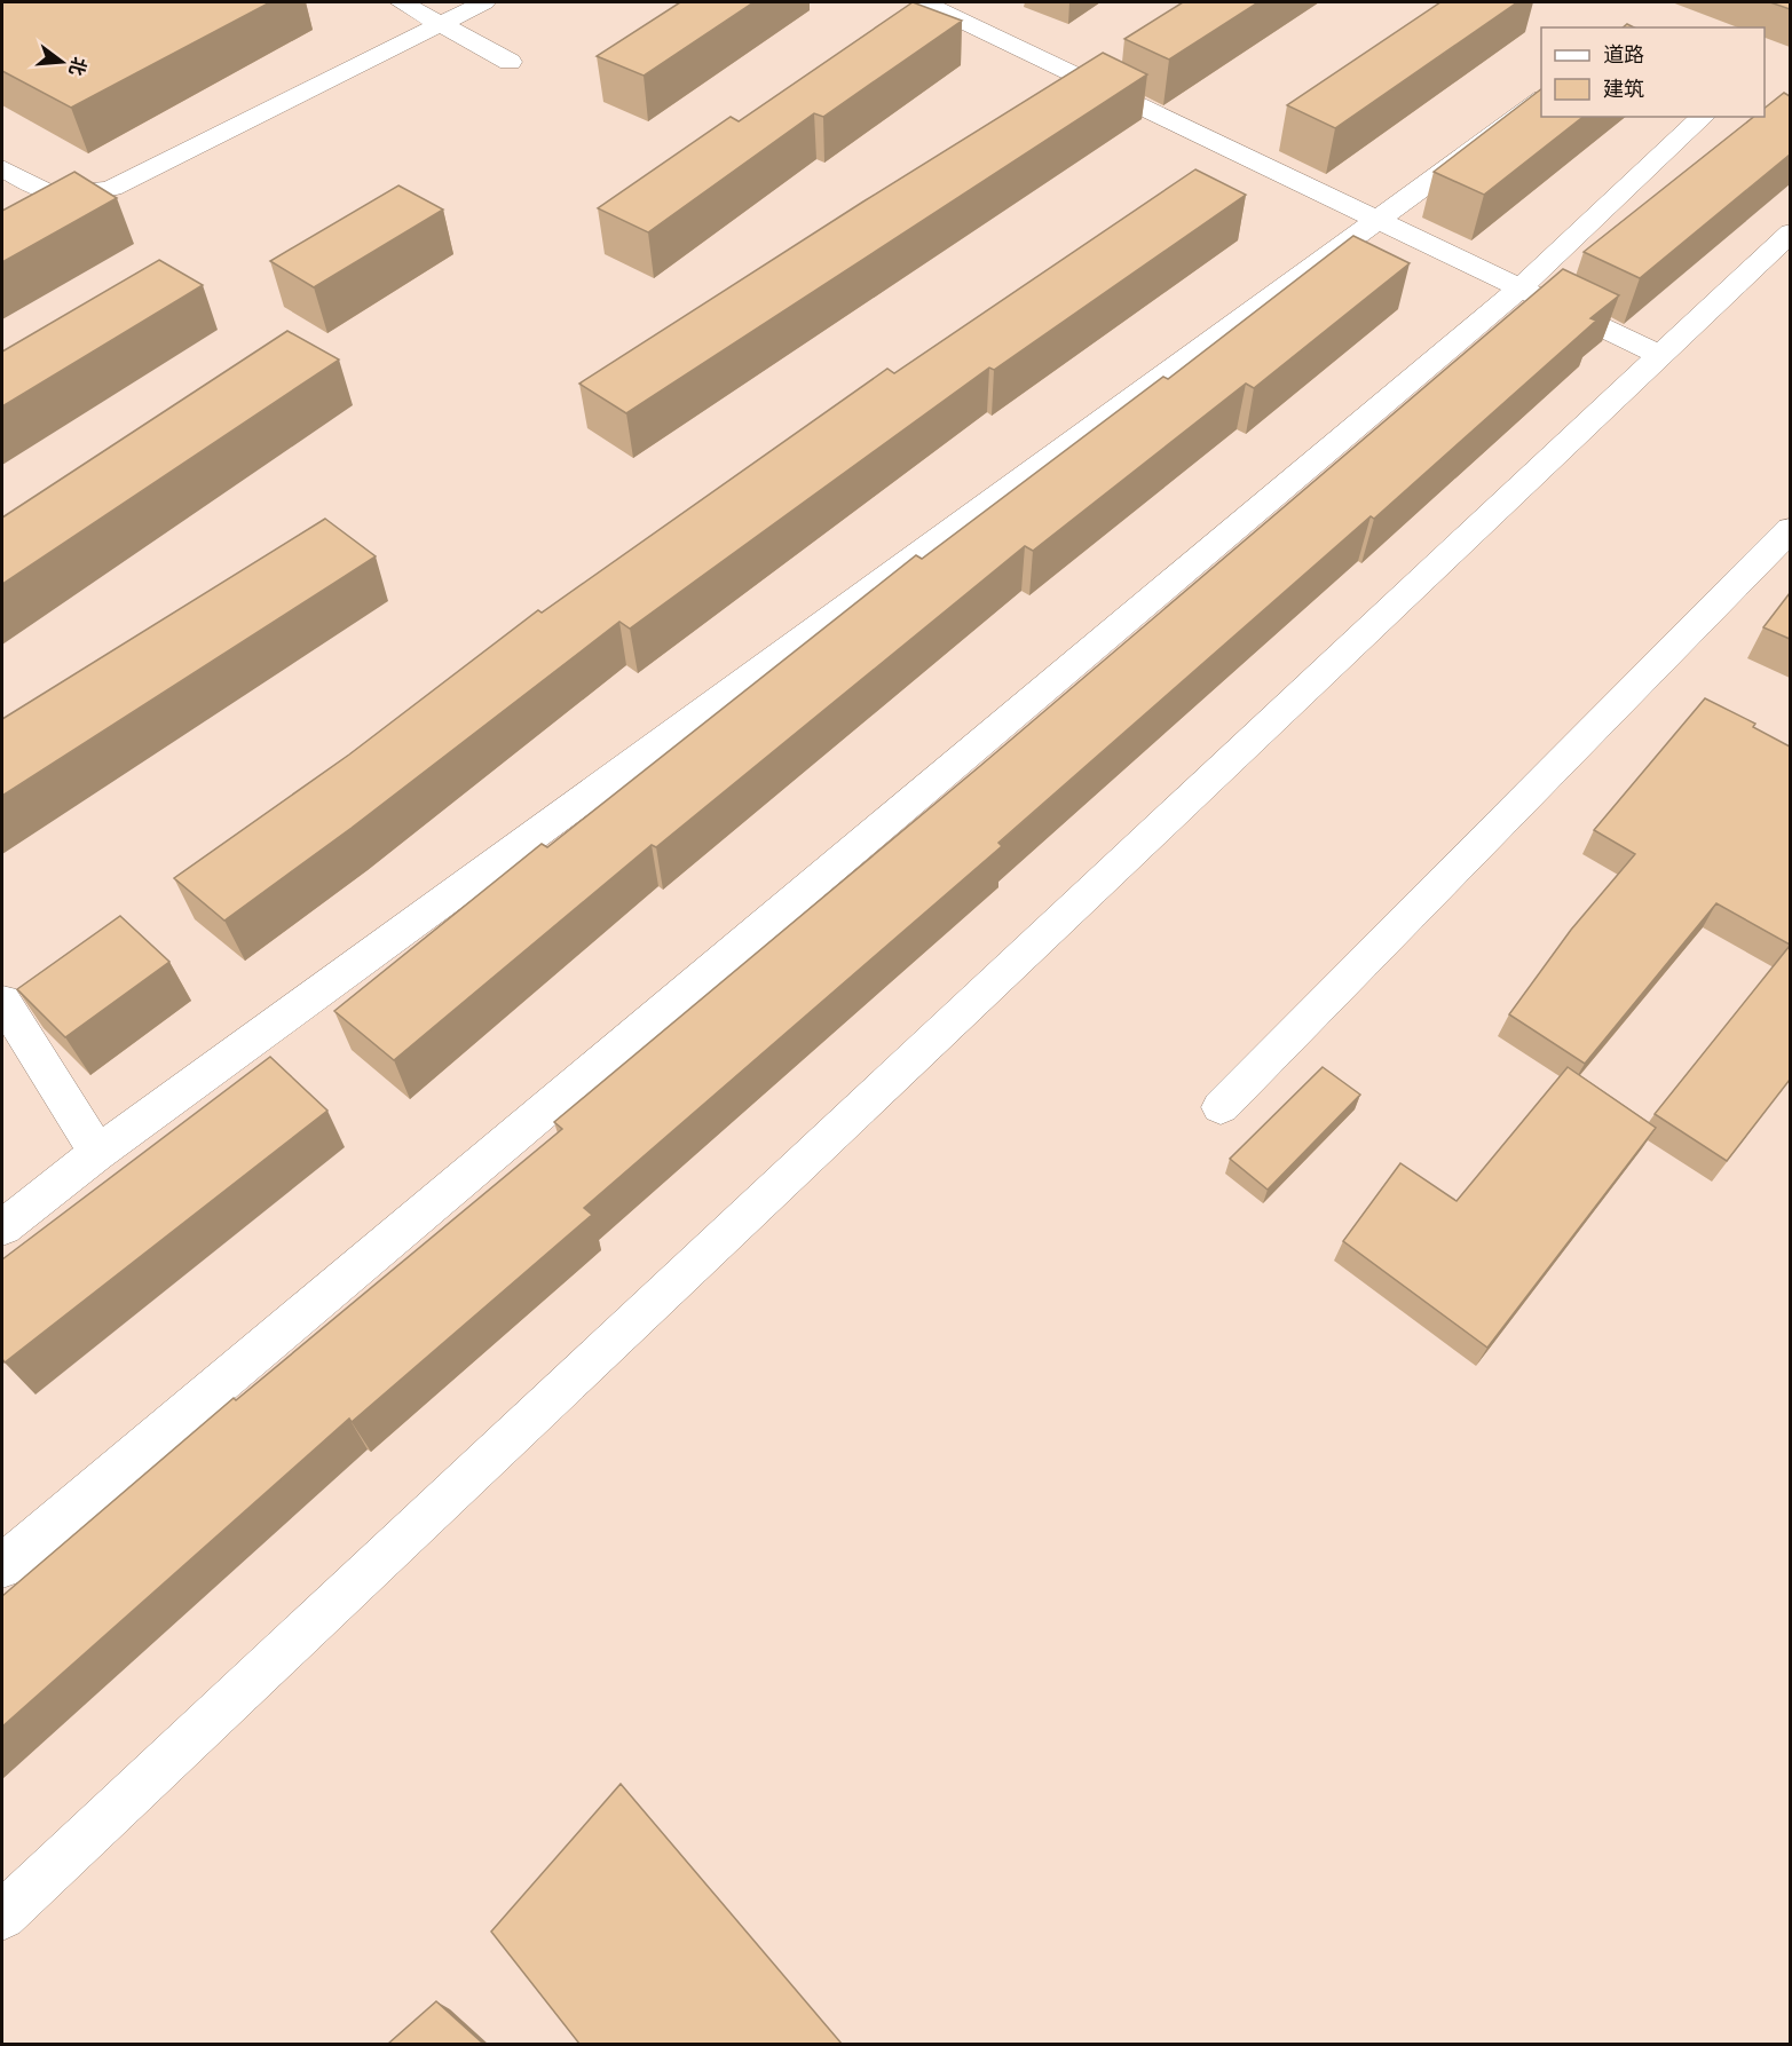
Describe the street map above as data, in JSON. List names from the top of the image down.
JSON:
{
  "legend": ["道路", "建筑"],
  "north": "right"
}
